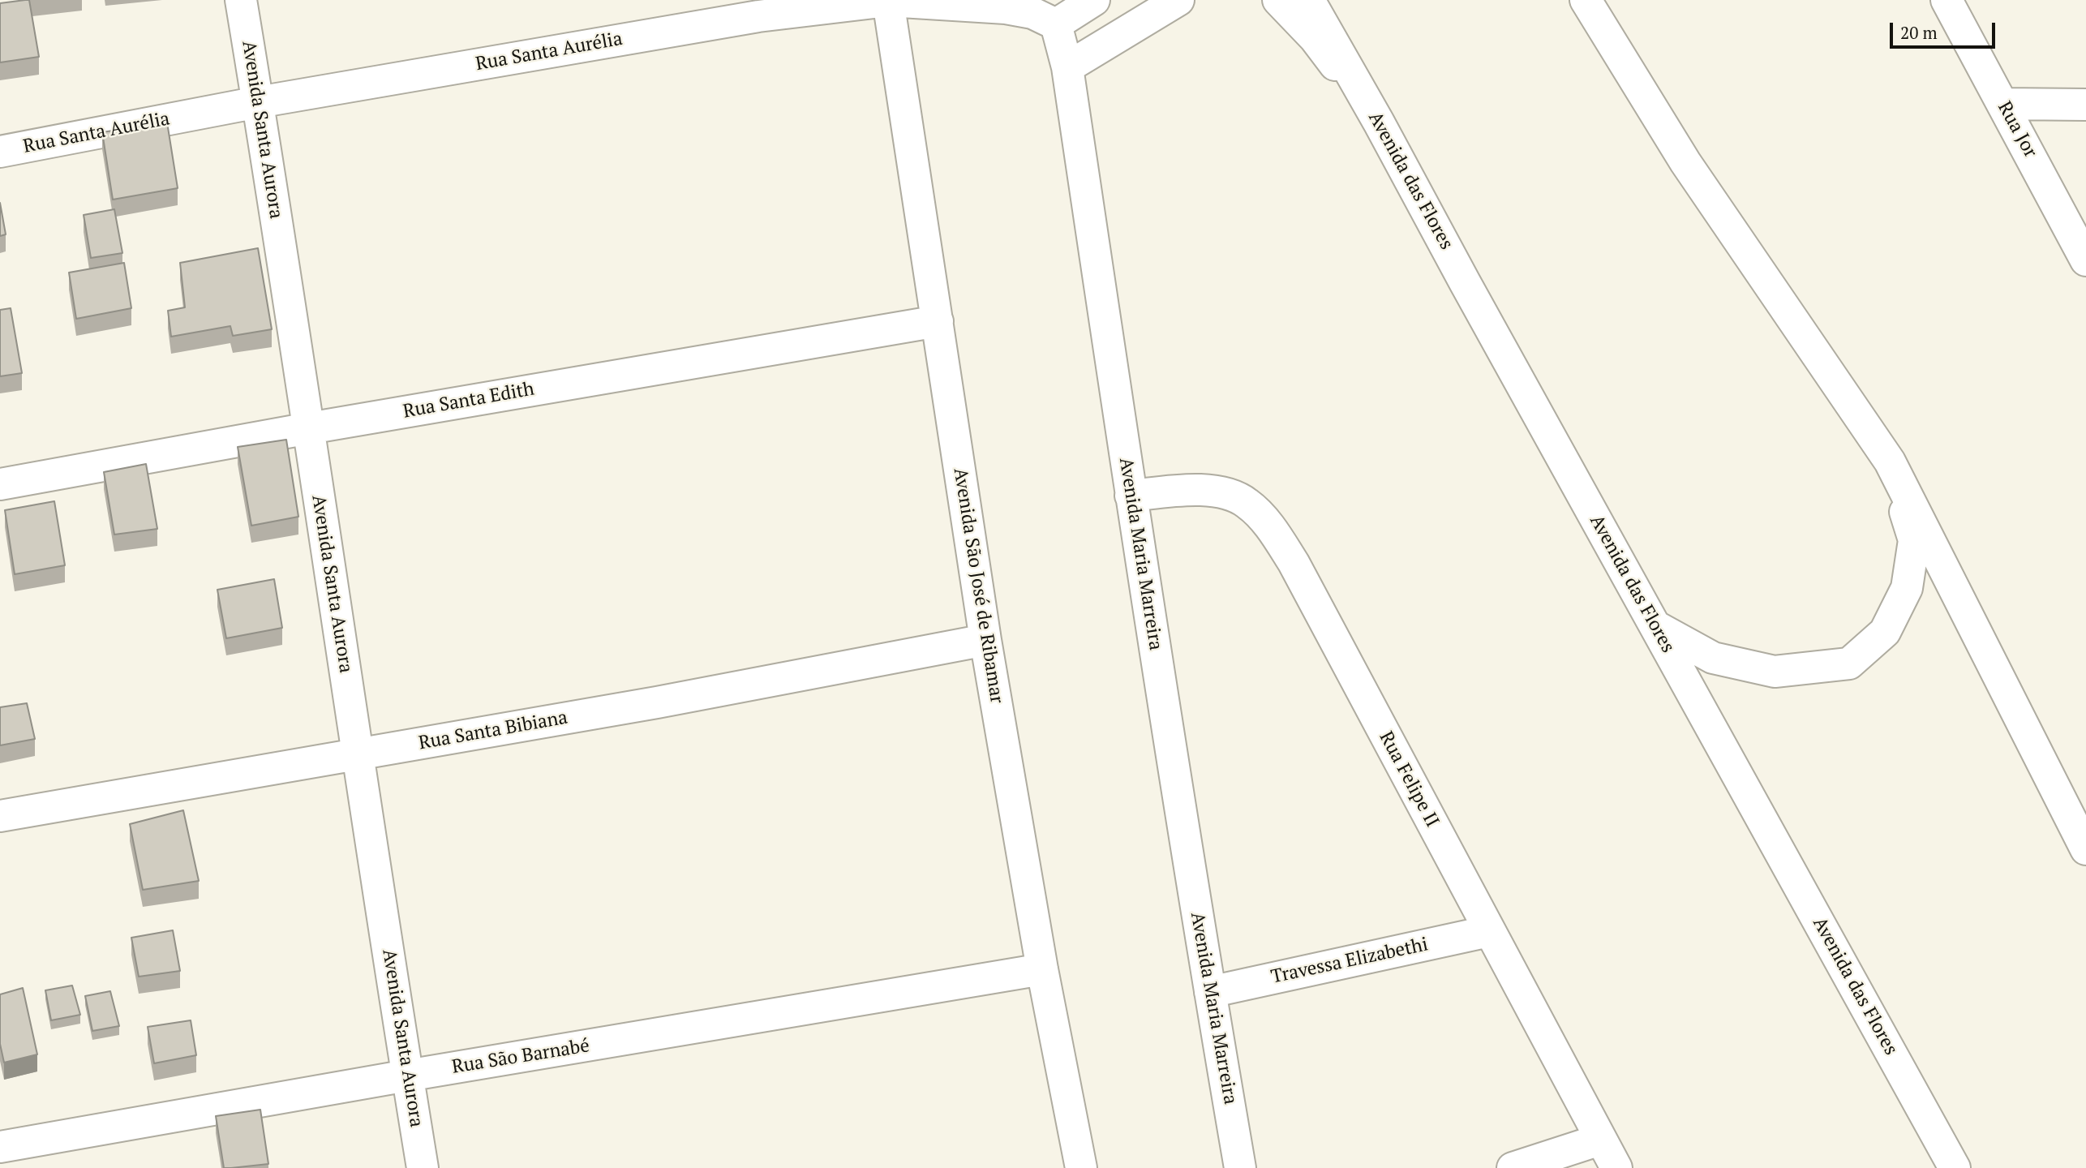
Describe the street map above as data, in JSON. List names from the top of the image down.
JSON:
{
  "streets": {
    "street": [
      "Rua Santa Aurélia",
      "Avenida Santa Aurora",
      "Rua Jor",
      "Avenida das Flores",
      "Rua Santa Edith",
      "Avenida Maria Marreira",
      "Avenida São José de Ribamar",
      "Rua Santa Bibiana",
      "Rua Felipe II",
      "Travessa Elizabethi",
      "Rua São Barnabé"
    ]
  },
  "crossings": [
    ["Rua Santa Aurélia", "Avenida Santa Aurora"],
    ["Rua Santa Aurélia", "Avenida São José de Ribamar"],
    ["Avenida Santa Aurora", "Rua Santa Edith"],
    ["Avenida Santa Aurora", "Rua Santa Bibiana"],
    ["Avenida Santa Aurora", "Rua São Barnabé"],
    ["Rua Santa Edith", "Avenida São José de Ribamar"],
    ["Avenida Maria Marreira", "Rua Felipe II"],
    ["Avenida Maria Marreira", "Travessa Elizabethi"],
    ["Avenida São José de Ribamar", "Rua Santa Bibiana"],
    ["Avenida São José de Ribamar", "Rua São Barnabé"],
    ["Rua Felipe II", "Travessa Elizabethi"]
  ],
  "scale_bar": "20 m"
}
